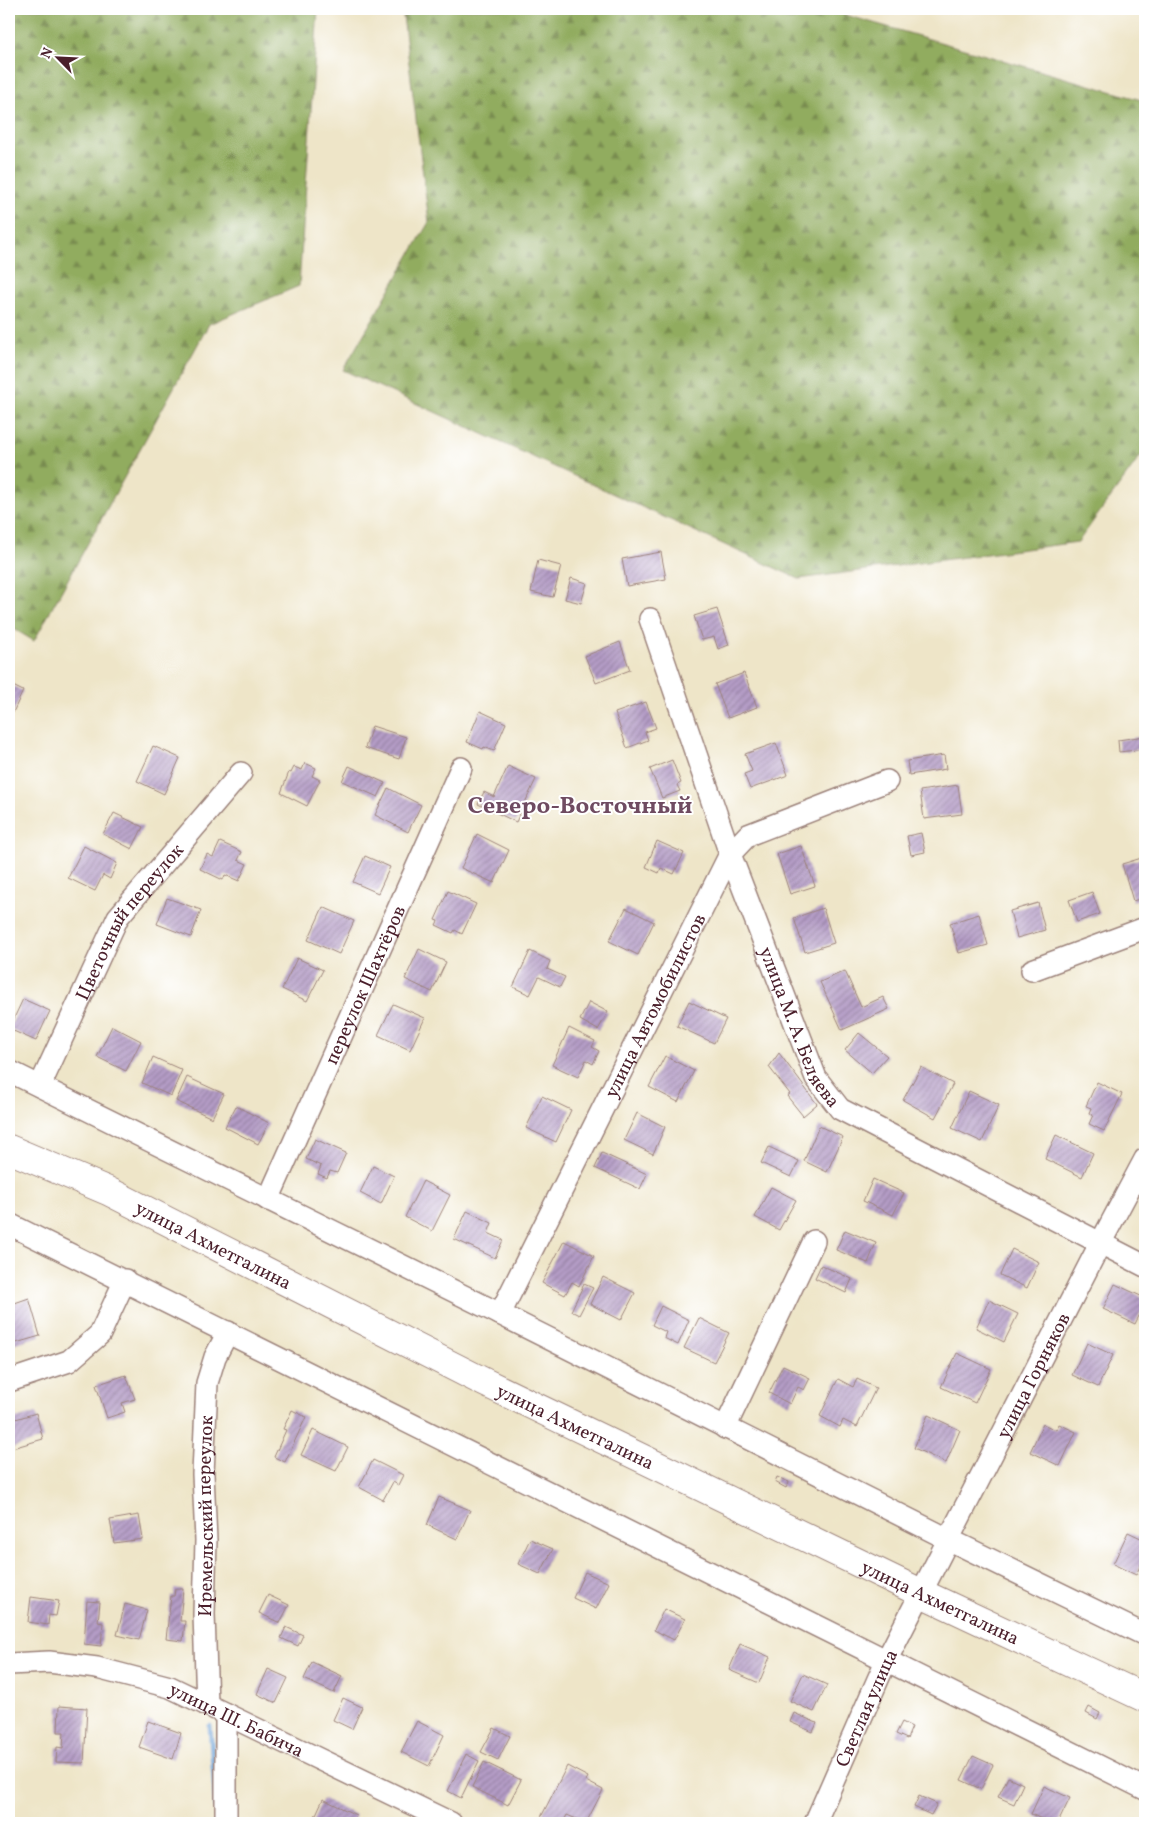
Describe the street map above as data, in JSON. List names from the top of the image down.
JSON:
{
  "streets": {
    "main road": ["улица Ахметгалина"],
    "street": [
      "Цветочный переулок",
      "переулок Шахтёров",
      "улица Автомобилистов",
      "улица М. А. Беляева",
      "улица Горняков",
      "Иремельский переулок",
      "Светлая улица",
      "улица Ш. Бабича"
    ]
  },
  "crossings": [
    ["улица Автомобилистов", "улица М. А. Беляева"],
    ["улица М. А. Беляева", "улица Горняков"],
    ["улица Ахметгалина", "улица Горняков"],
    ["улица Ахметгалина", "Светлая улица"],
    ["улица Горняков", "Светлая улица"],
    ["Иремельский переулок", "улица Ш. Бабича"]
  ],
  "districts": ["Северо-Восточный"],
  "north": "top left"
}
